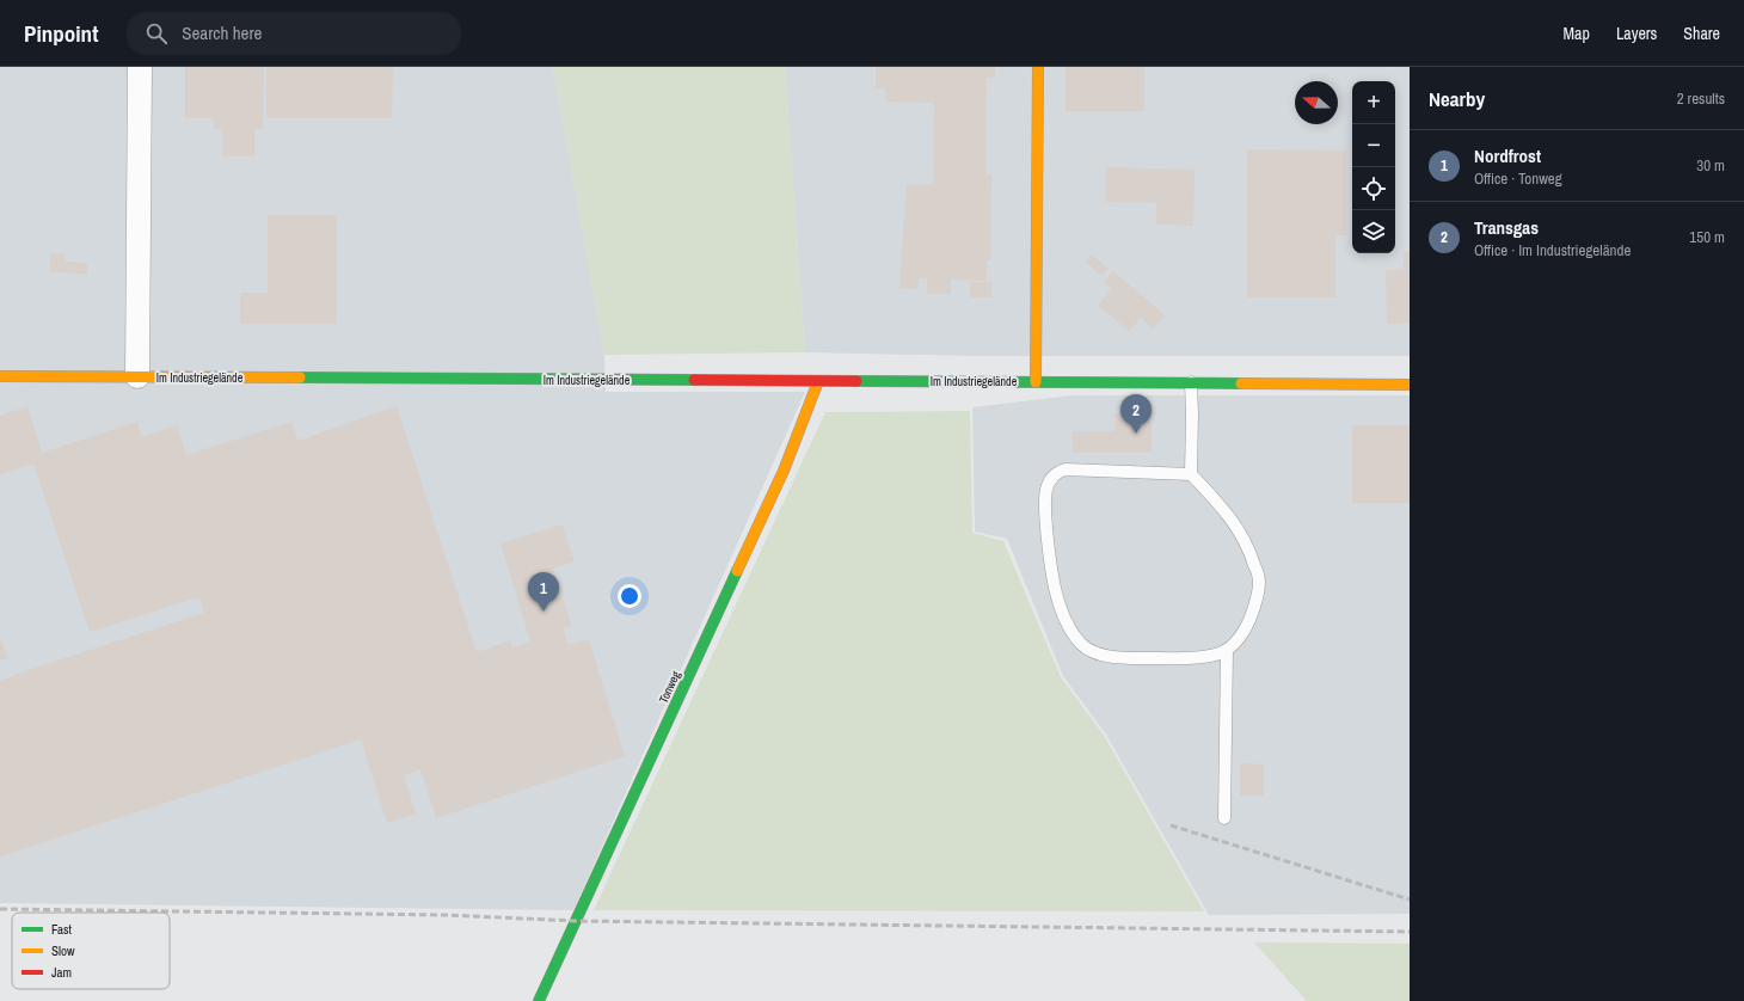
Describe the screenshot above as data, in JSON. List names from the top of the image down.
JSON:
{
  "streets": {
    "street": ["Im Industriegelände", "Tonweg"]
  },
  "crossings": [
    ["Im Industriegelände", "Tonweg"]
  ],
  "legend": ["Fast", "Slow", "Jam"],
  "north": "left",
  "page": {
    "header": "Pinpoint",
    "search": "Search here",
    "nav": ["Map", "Layers", "Share"],
    "heading": ["Nearby", "2 results"],
    "map_buttons": ["+", "−"],
    "list": [
      {
        "mark": "1",
        "name": "Nordfrost",
        "note": "Office · Tonweg",
        "value": "30 m"
      },
      {
        "mark": "2",
        "name": "Transgas",
        "note": "Office · Im Industriegelände",
        "value": "150 m"
      }
    ],
    "pins": ["2", "1"]
  }
}
